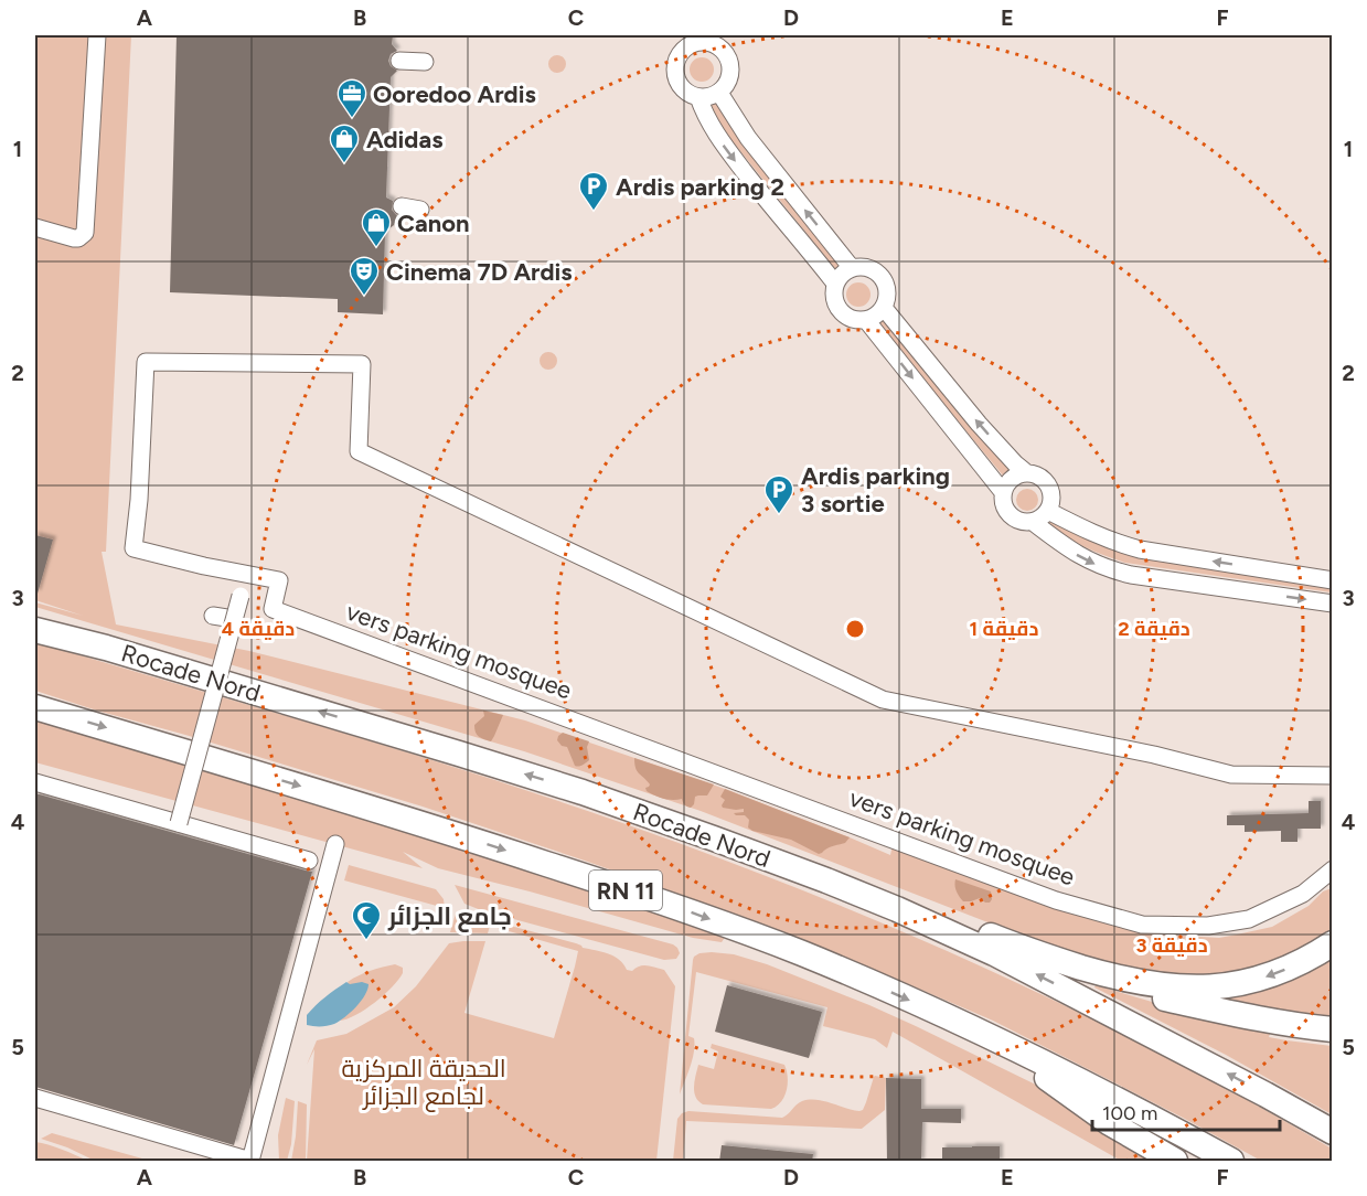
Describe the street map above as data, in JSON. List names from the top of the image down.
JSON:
{
  "streets": {
    "highway": ["Rocade Nord", "RN 11"],
    "street": ["vers parking mosquee"]
  },
  "parks": ["الحديقة المركزية لجامع الجزائر"],
  "places": {
    "office": ["Ooredoo Ardis"],
    "shop": ["Adidas", "Canon"],
    "parking": ["Ardis parking 2", "Ardis parking 3 sortie"],
    "theatre": ["Cinema 7D Ardis"],
    "mosque": ["جامع الجزائر"]
  },
  "scale_bar": "100 m",
  "grid": {
    "columns": [
      "A",
      "B",
      "C",
      "D",
      "E",
      "F"
    ],
    "rows": [
      "1",
      "2",
      "3",
      "4",
      "5"
    ]
  },
  "rings": [
    "1 دقيقة",
    "2 دقيقة",
    "4 دقيقة",
    "3 دقيقة"
  ]
}
